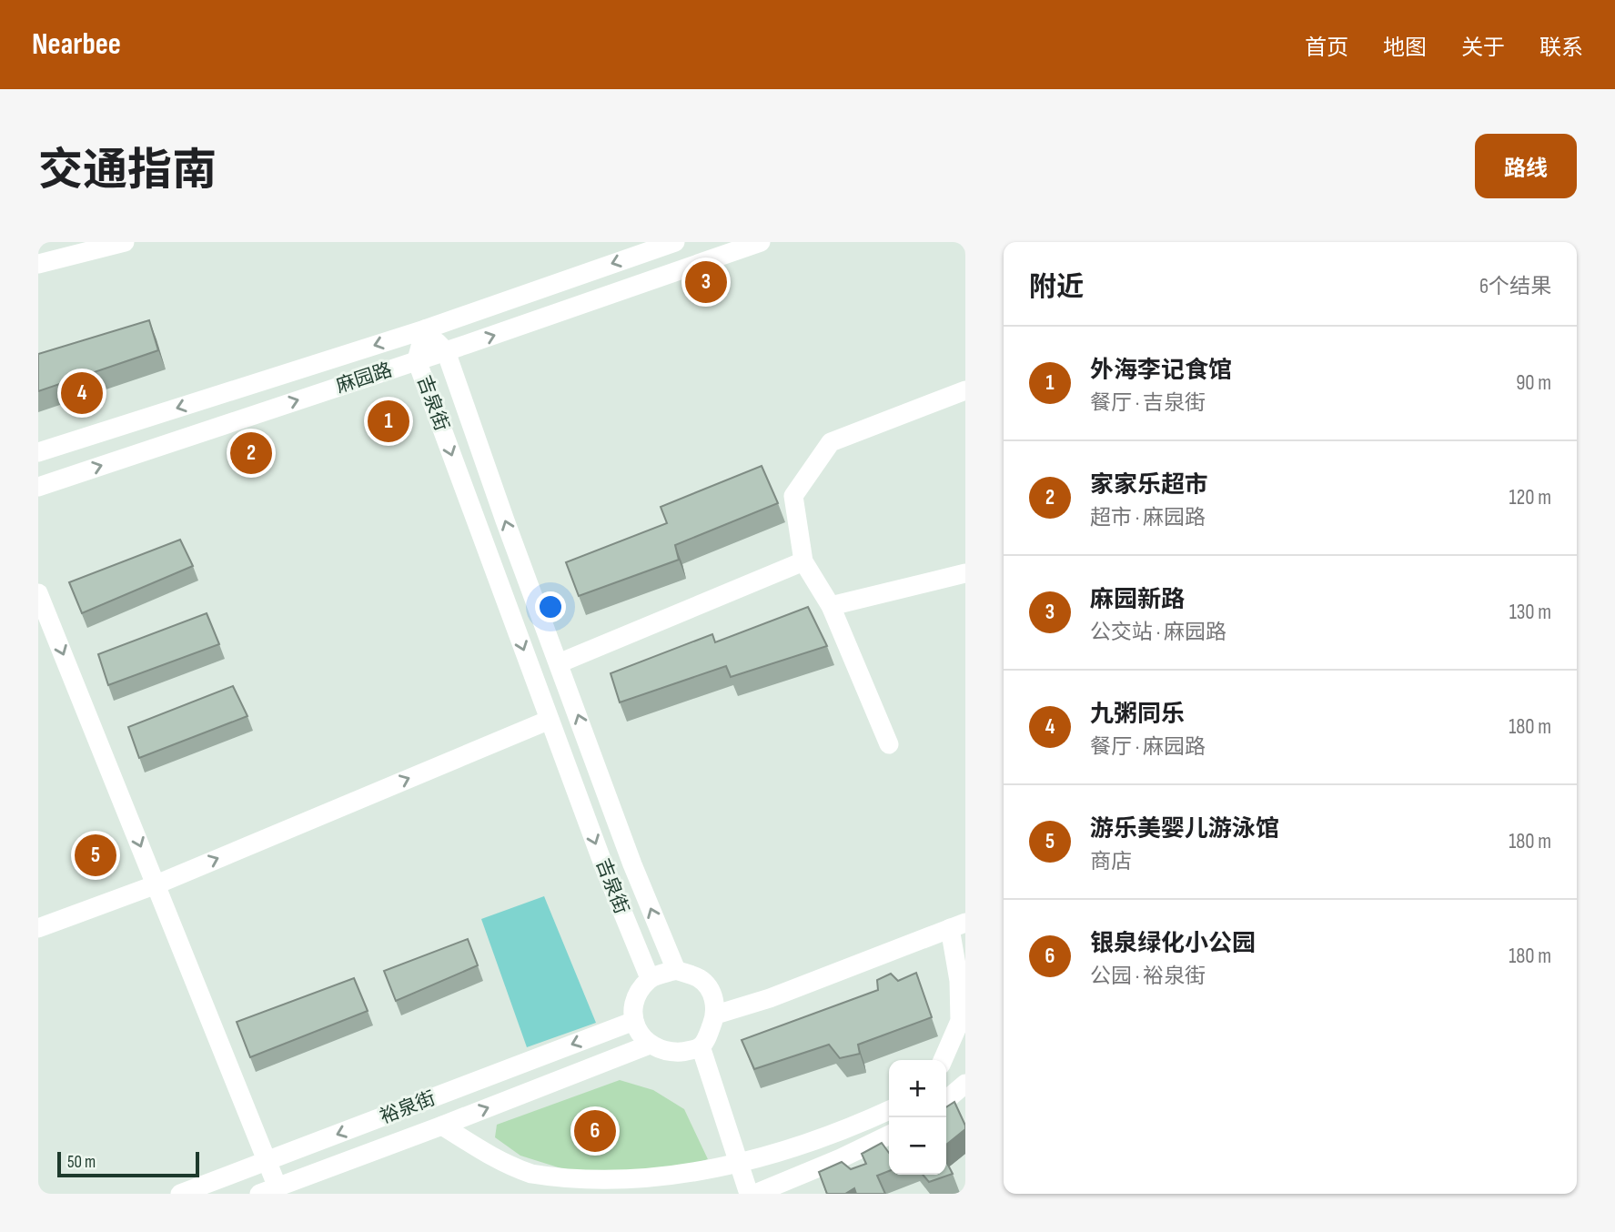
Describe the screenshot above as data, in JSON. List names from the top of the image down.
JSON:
{
  "streets": {
    "street": ["麻园路", "吉泉街", "裕泉街"]
  },
  "crossings": [
    ["麻园路", "吉泉街"],
    ["吉泉街", "裕泉街"]
  ],
  "scale_bar": "50 m",
  "page": {
    "header": "Nearbee",
    "nav": [
      "首页",
      "地图",
      "关于",
      "联系"
    ],
    "title": "交通指南",
    "buttons": "路线",
    "heading": ["附近", "6个结果"],
    "pins": [
      "3",
      "4",
      "1",
      "2",
      "5",
      "6"
    ],
    "list": [
      {
        "mark": "1",
        "name": "外海李记食馆",
        "note": "餐厅 · 吉泉街",
        "value": "90 m"
      },
      {
        "mark": "2",
        "name": "家家乐超市",
        "note": "超市 · 麻园路",
        "value": "120 m"
      },
      {
        "mark": "3",
        "name": "麻园新路",
        "note": "公交站 · 麻园路",
        "value": "130 m"
      },
      {
        "mark": "4",
        "name": "九粥同乐",
        "note": "餐厅 · 麻园路",
        "value": "180 m"
      },
      {
        "mark": "5",
        "name": "游乐美婴儿游泳馆",
        "note": "商店",
        "value": "180 m"
      },
      {
        "mark": "6",
        "name": "银泉绿化小公园",
        "note": "公园 · 裕泉街",
        "value": "180 m"
      }
    ],
    "map_buttons": ["+", "−"],
    "scale": "50 m"
  }
}
